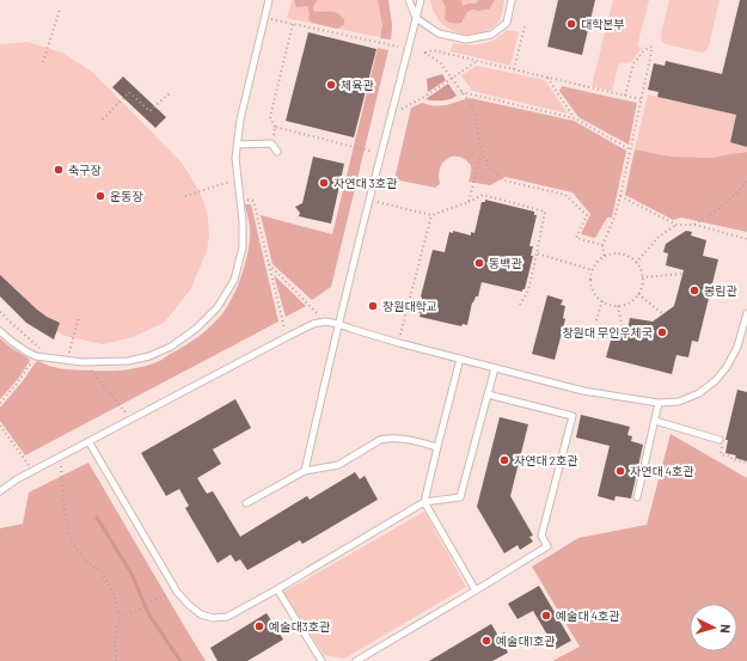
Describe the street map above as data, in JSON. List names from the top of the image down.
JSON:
{
  "places": [
    "대학본부",
    "체육관",
    "축구장",
    "자연대 3호관",
    "운동장",
    "동백관",
    "봉림관",
    "창원대학교",
    "창원대 무인우체국",
    "자연대 2호관",
    "자연대 4호관",
    "예술대 4호관",
    "예술대3호관",
    "예술대1호관"
  ],
  "north": "right"
}
